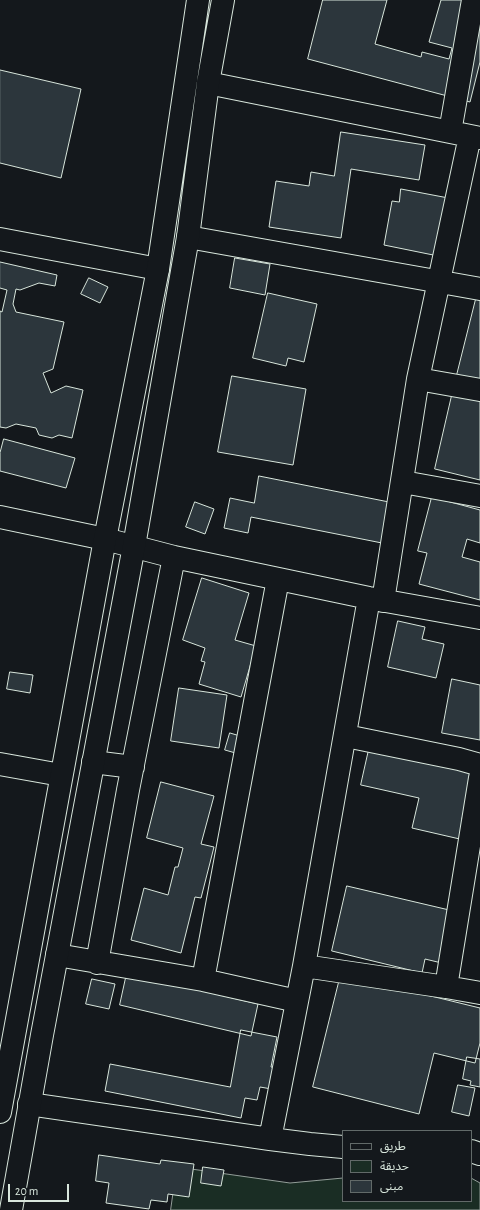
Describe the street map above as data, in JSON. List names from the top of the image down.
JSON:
{
  "legend": ["طريق", "حديقة", "مبنى"],
  "scale_bar": "20 m"
}
